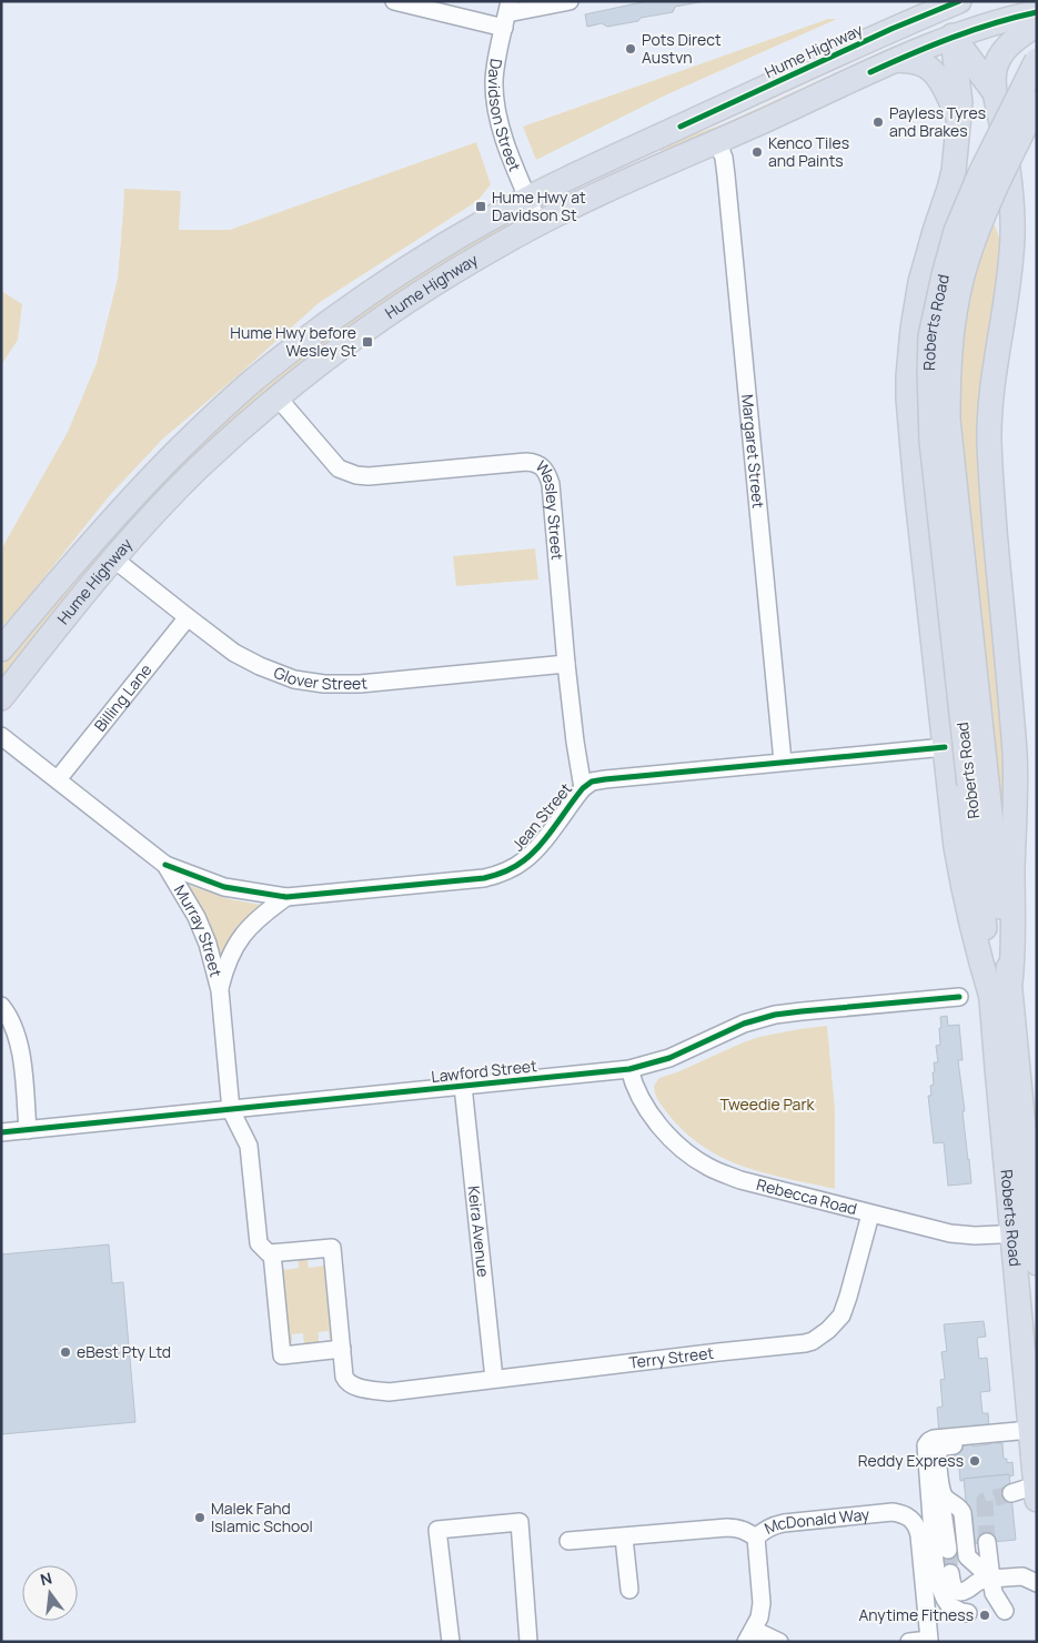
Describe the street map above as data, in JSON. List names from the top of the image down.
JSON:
{
  "streets": {
    "highway": ["Hume Highway", "Roberts Road"],
    "street": [
      "Davidson Street",
      "Margaret Street",
      "Wesley Street",
      "Glover Street",
      "Billing Lane",
      "Jean Street",
      "Murray Street",
      "Lawford Street",
      "Rebecca Road",
      "Keira Avenue",
      "Terry Street",
      "McDonald Way"
    ]
  },
  "crossings": [
    ["Hume Highway", "Davidson Street"],
    ["Hume Highway", "Margaret Street"],
    ["Hume Highway", "Wesley Street"],
    ["Hume Highway", "Glover Street"],
    ["Roberts Road", "Rebecca Road"],
    ["Margaret Street", "Jean Street"],
    ["Wesley Street", "Glover Street"],
    ["Wesley Street", "Jean Street"],
    ["Glover Street", "Billing Lane"],
    ["Billing Lane", "Murray Street"],
    ["Jean Street", "Murray Street"],
    ["Murray Street", "Lawford Street"],
    ["Lawford Street", "Rebecca Road"],
    ["Lawford Street", "Keira Avenue"],
    ["Rebecca Road", "Terry Street"],
    ["Keira Avenue", "Terry Street"]
  ],
  "parks": ["Tweedie Park"],
  "places": {
    "other": [
      "Pots Direct Austvn",
      "Payless Tyres and Brakes",
      "Kenco Tiles and Paints",
      "eBest Pty Ltd",
      "Reddy Express",
      "Malek Fahd Islamic School",
      "Anytime Fitness"
    ],
    "transit": ["Hume Hwy at Davidson St", "Hume Hwy before Wesley St"]
  },
  "north": "top"
}
